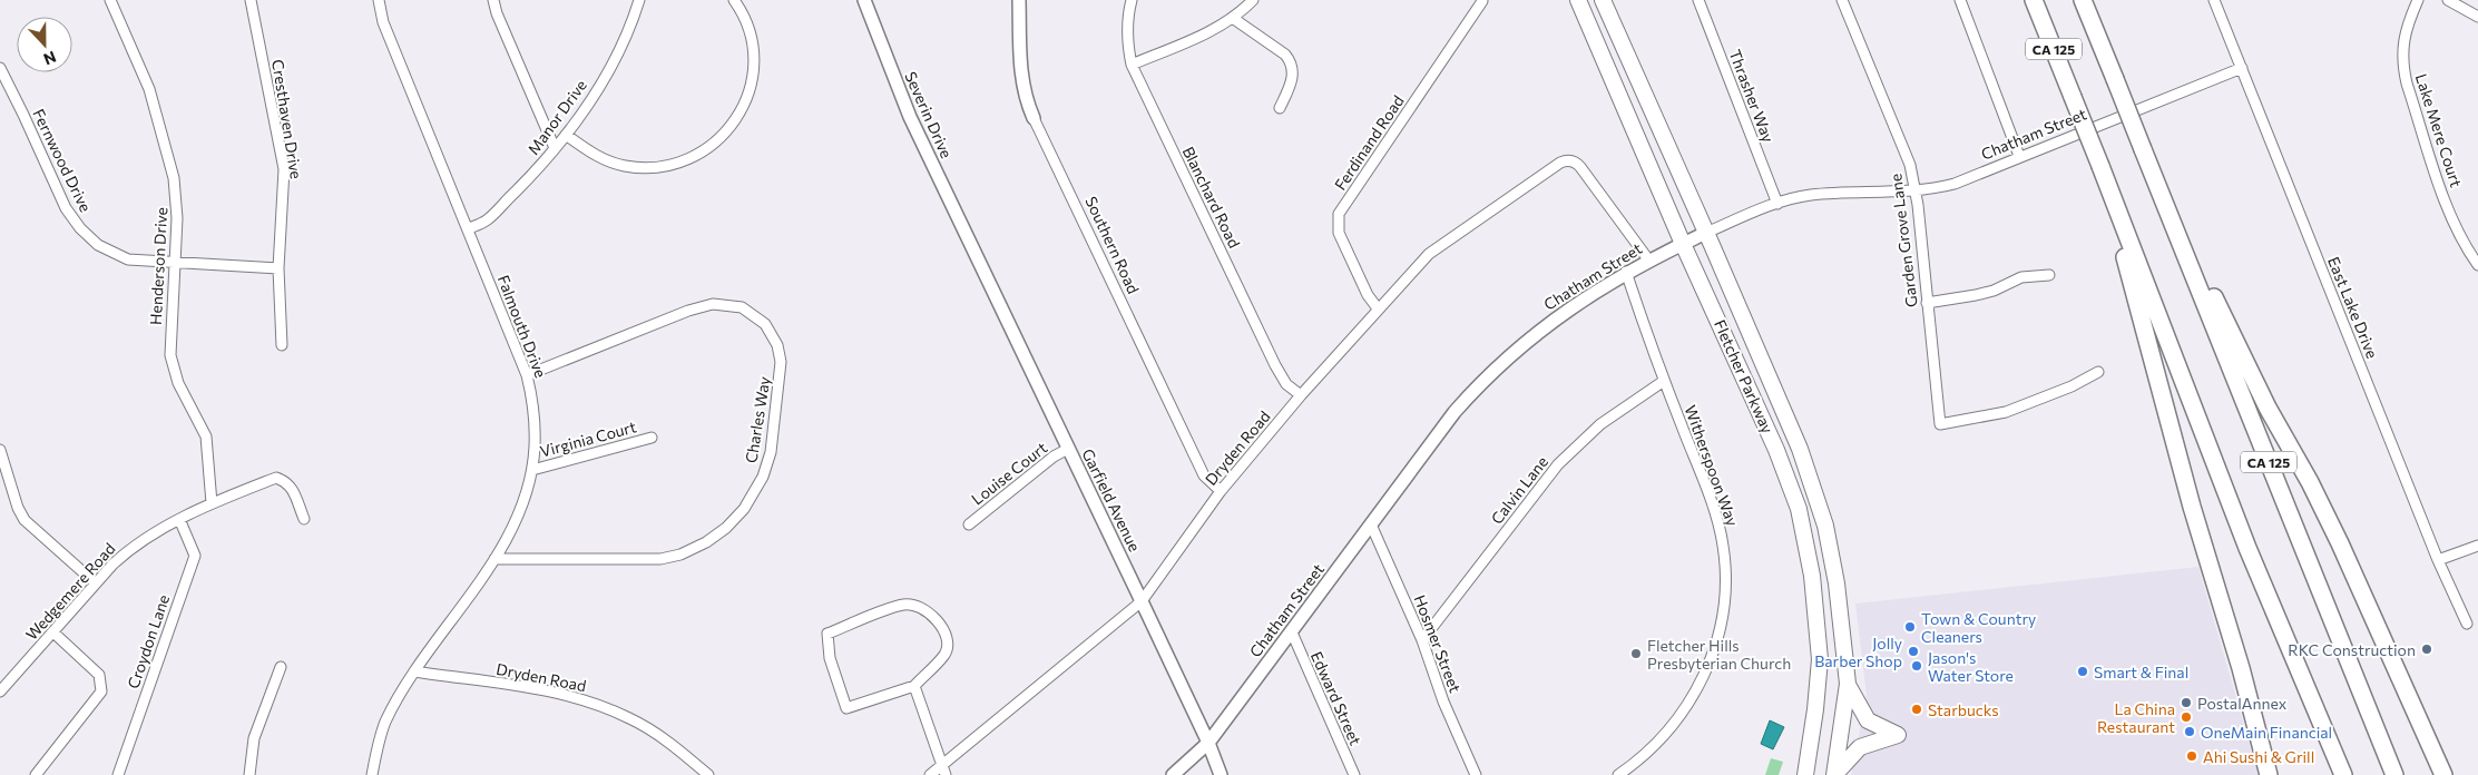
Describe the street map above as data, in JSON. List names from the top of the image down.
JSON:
{
  "streets": {
    "highway": ["CA 125"],
    "main road": ["Fletcher Parkway"],
    "street": [
      "Thrasher Way",
      "Severin Drive",
      "Manor Drive",
      "Cresthaven Drive",
      "Lake Mere Court",
      "Chatham Street",
      "Ferdinand Road",
      "Fernwood Drive",
      "Blanchard Road",
      "Garden Grove Lane",
      "Southern Road",
      "Henderson Drive",
      "East Lake Drive",
      "Falmouth Drive",
      "Charles Way",
      "Virginia Court",
      "Dryden Road",
      "Witherspoon Way",
      "Louise Court",
      "Calvin Lane",
      "Garfield Avenue",
      "Wedgemere Road",
      "Croydon Lane",
      "Hosmer Street",
      "Edward Street"
    ]
  },
  "crossings": [
    ["Thrasher Way", "Chatham Street"],
    ["Severin Drive", "Garfield Avenue"],
    ["Manor Drive", "Falmouth Drive"],
    ["Cresthaven Drive", "Fernwood Drive"],
    ["Chatham Street", "Garden Grove Lane"],
    ["Chatham Street", "East Lake Drive"],
    ["Chatham Street", "Fletcher Parkway"],
    ["Chatham Street", "Dryden Road"],
    ["Chatham Street", "Witherspoon Way"],
    ["Chatham Street", "Garfield Avenue"],
    ["Chatham Street", "Hosmer Street"],
    ["Chatham Street", "Edward Street"],
    ["Ferdinand Road", "Dryden Road"],
    ["Fernwood Drive", "Henderson Drive"],
    ["Blanchard Road", "Dryden Road"],
    ["Southern Road", "Dryden Road"],
    ["Henderson Drive", "Wedgemere Road"],
    ["Falmouth Drive", "Charles Way"],
    ["Falmouth Drive", "Virginia Court"],
    ["Falmouth Drive", "Dryden Road"],
    ["Dryden Road", "Garfield Avenue"],
    ["Witherspoon Way", "Calvin Lane"],
    ["Louise Court", "Garfield Avenue"],
    ["Calvin Lane", "Hosmer Street"],
    ["Wedgemere Road", "Croydon Lane"]
  ],
  "places": [
    "Town & Country Cleaners",
    "RKC Construction",
    "Jolly Barber Shop",
    "Fletcher Hills Presbyterian Church",
    "Jason's Water Store",
    "Smart & Final",
    "PostalAnnex",
    "Starbucks",
    "La China Restaurant",
    "OneMain Financial",
    "Ahi Sushi & Grill"
  ],
  "north": "bottom"
}
